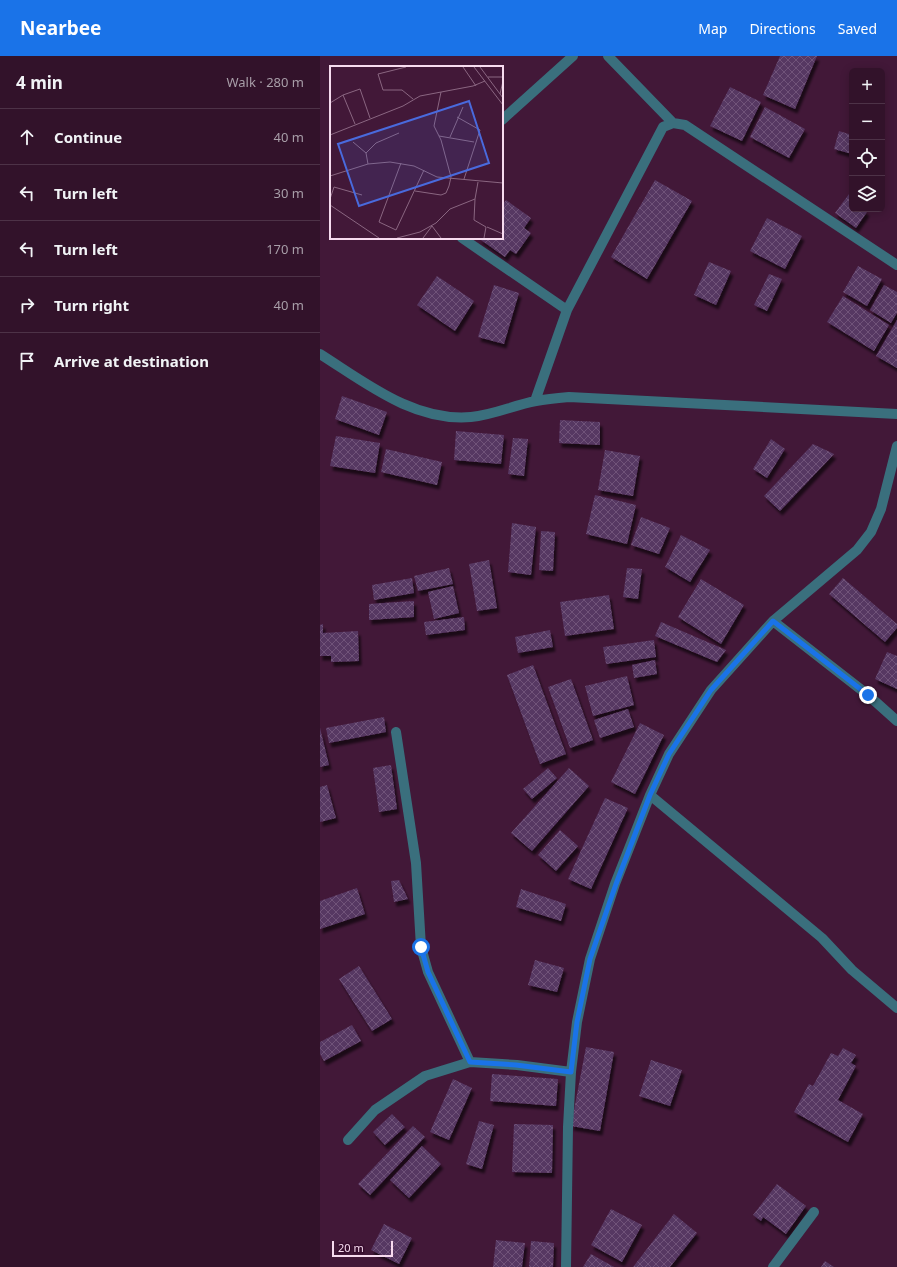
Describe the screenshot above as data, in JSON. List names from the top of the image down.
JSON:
{
  "scale_bar": "20 m",
  "page": {
    "header": "Nearbee",
    "nav": ["Map", "Directions", "Saved"],
    "heading": ["4 min", "Walk · 280 m"],
    "map_buttons": ["+", "−"],
    "list": [
      ["Continue", "40 m"],
      ["Turn left", "30 m"],
      ["Turn left", "170 m"],
      ["Turn right", "40 m"],
      "Arrive at destination"
    ],
    "scale": "20 m"
  }
}
